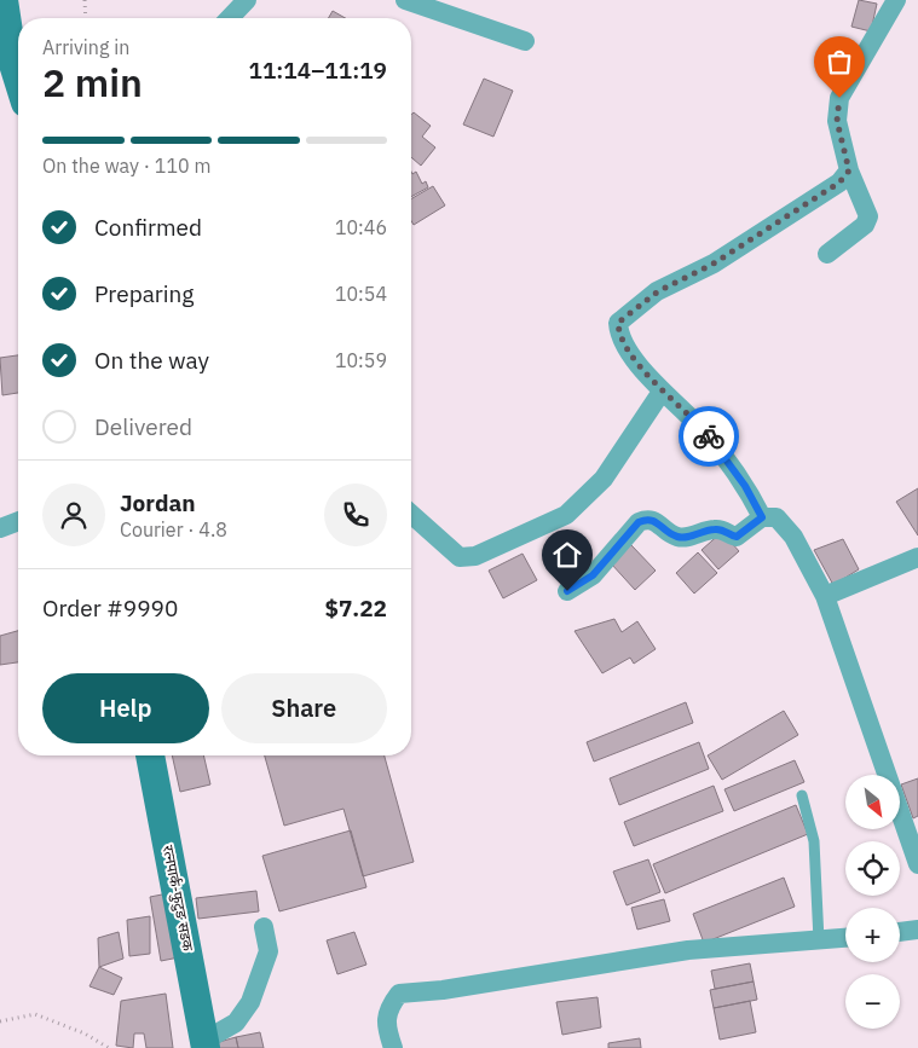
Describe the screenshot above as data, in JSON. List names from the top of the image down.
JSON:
{
  "streets": {
    "street": ["रत्नपार्क-फुटुङ सडक"]
  },
  "north": "bottom right",
  "page": {
    "heading": ["2 min", "Arriving in", "11:14–11:19"],
    "panel": [
      "Jordan",
      "Courier · 4.8",
      "Order #9990",
      "$7.22"
    ],
    "bar": "On the way · 110 m",
    "list": [
      ["Confirmed", "10:46"],
      ["Preparing", "10:54"],
      ["On the way", "10:59"],
      "Delivered"
    ],
    "buttons": ["Help", "Share"],
    "map_buttons": ["+", "−"]
  }
}
